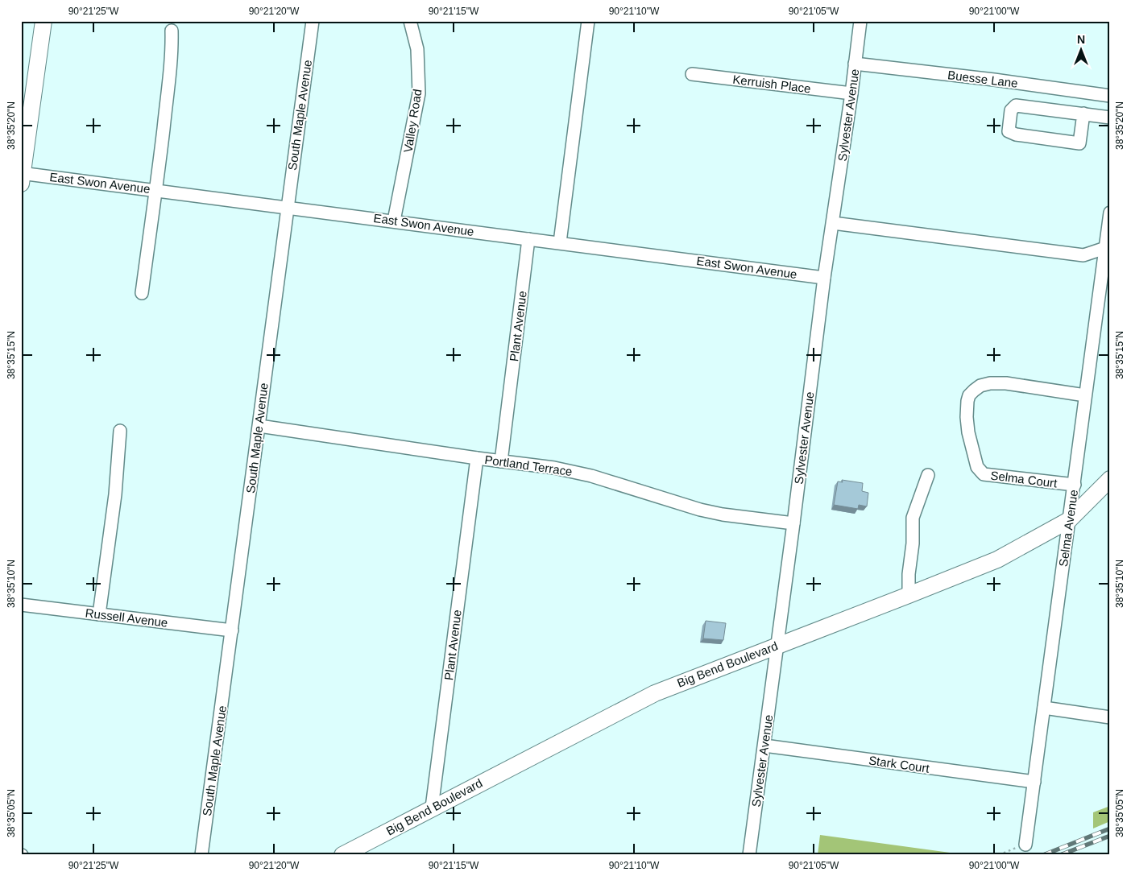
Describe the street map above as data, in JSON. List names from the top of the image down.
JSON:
{
  "streets": {
    "main road": ["Big Bend Boulevard"],
    "street": [
      "Buesse Lane",
      "Kerruish Place",
      "South Maple Avenue",
      "Sylvester Avenue",
      "Valley Road",
      "East Swon Avenue",
      "Plant Avenue",
      "Portland Terrace",
      "Selma Court",
      "Selma Avenue",
      "Russell Avenue",
      "Stark Court"
    ]
  },
  "crossings": [
    ["Buesse Lane", "Sylvester Avenue"],
    ["Kerruish Place", "Sylvester Avenue"],
    ["South Maple Avenue", "East Swon Avenue"],
    ["South Maple Avenue", "Portland Terrace"],
    ["South Maple Avenue", "Russell Avenue"],
    ["Sylvester Avenue", "East Swon Avenue"],
    ["Sylvester Avenue", "Portland Terrace"],
    ["Sylvester Avenue", "Big Bend Boulevard"],
    ["Sylvester Avenue", "Stark Court"],
    ["Valley Road", "East Swon Avenue"],
    ["East Swon Avenue", "Plant Avenue"],
    ["Plant Avenue", "Portland Terrace"],
    ["Plant Avenue", "Big Bend Boulevard"],
    ["Selma Court", "Selma Avenue"],
    ["Selma Avenue", "Big Bend Boulevard"],
    ["Selma Avenue", "Stark Court"]
  ],
  "north": "top",
  "coordinates": [
    "90°21'25\"W",
    "90°21'20\"W",
    "90°21'15\"W",
    "90°21'10\"W",
    "90°21'05\"W",
    "90°21'00\"W",
    "38°35'20\"N",
    "38°35'15\"N",
    "38°35'10\"N",
    "38°35'05\"N"
  ]
}
